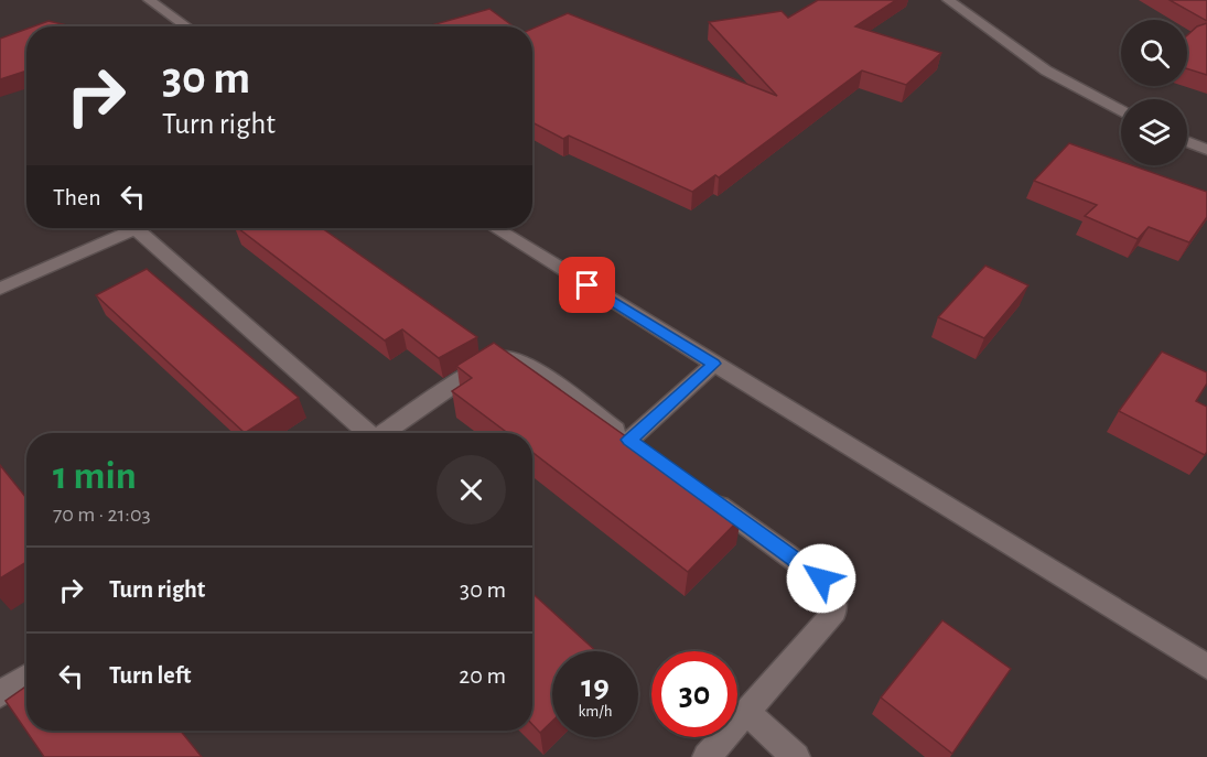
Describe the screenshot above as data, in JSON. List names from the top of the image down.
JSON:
{
  "page": {
    "turn": ["30 m", "Turn right"],
    "then": "Then",
    "heading": ["1 min", "70 m · 21:03"],
    "list": [
      {
        "name": "Turn right",
        "value": "30 m"
      },
      {
        "name": "Turn left",
        "value": "20 m"
      }
    ],
    "speed": "19 km/h",
    "limit": "30"
  }
}
